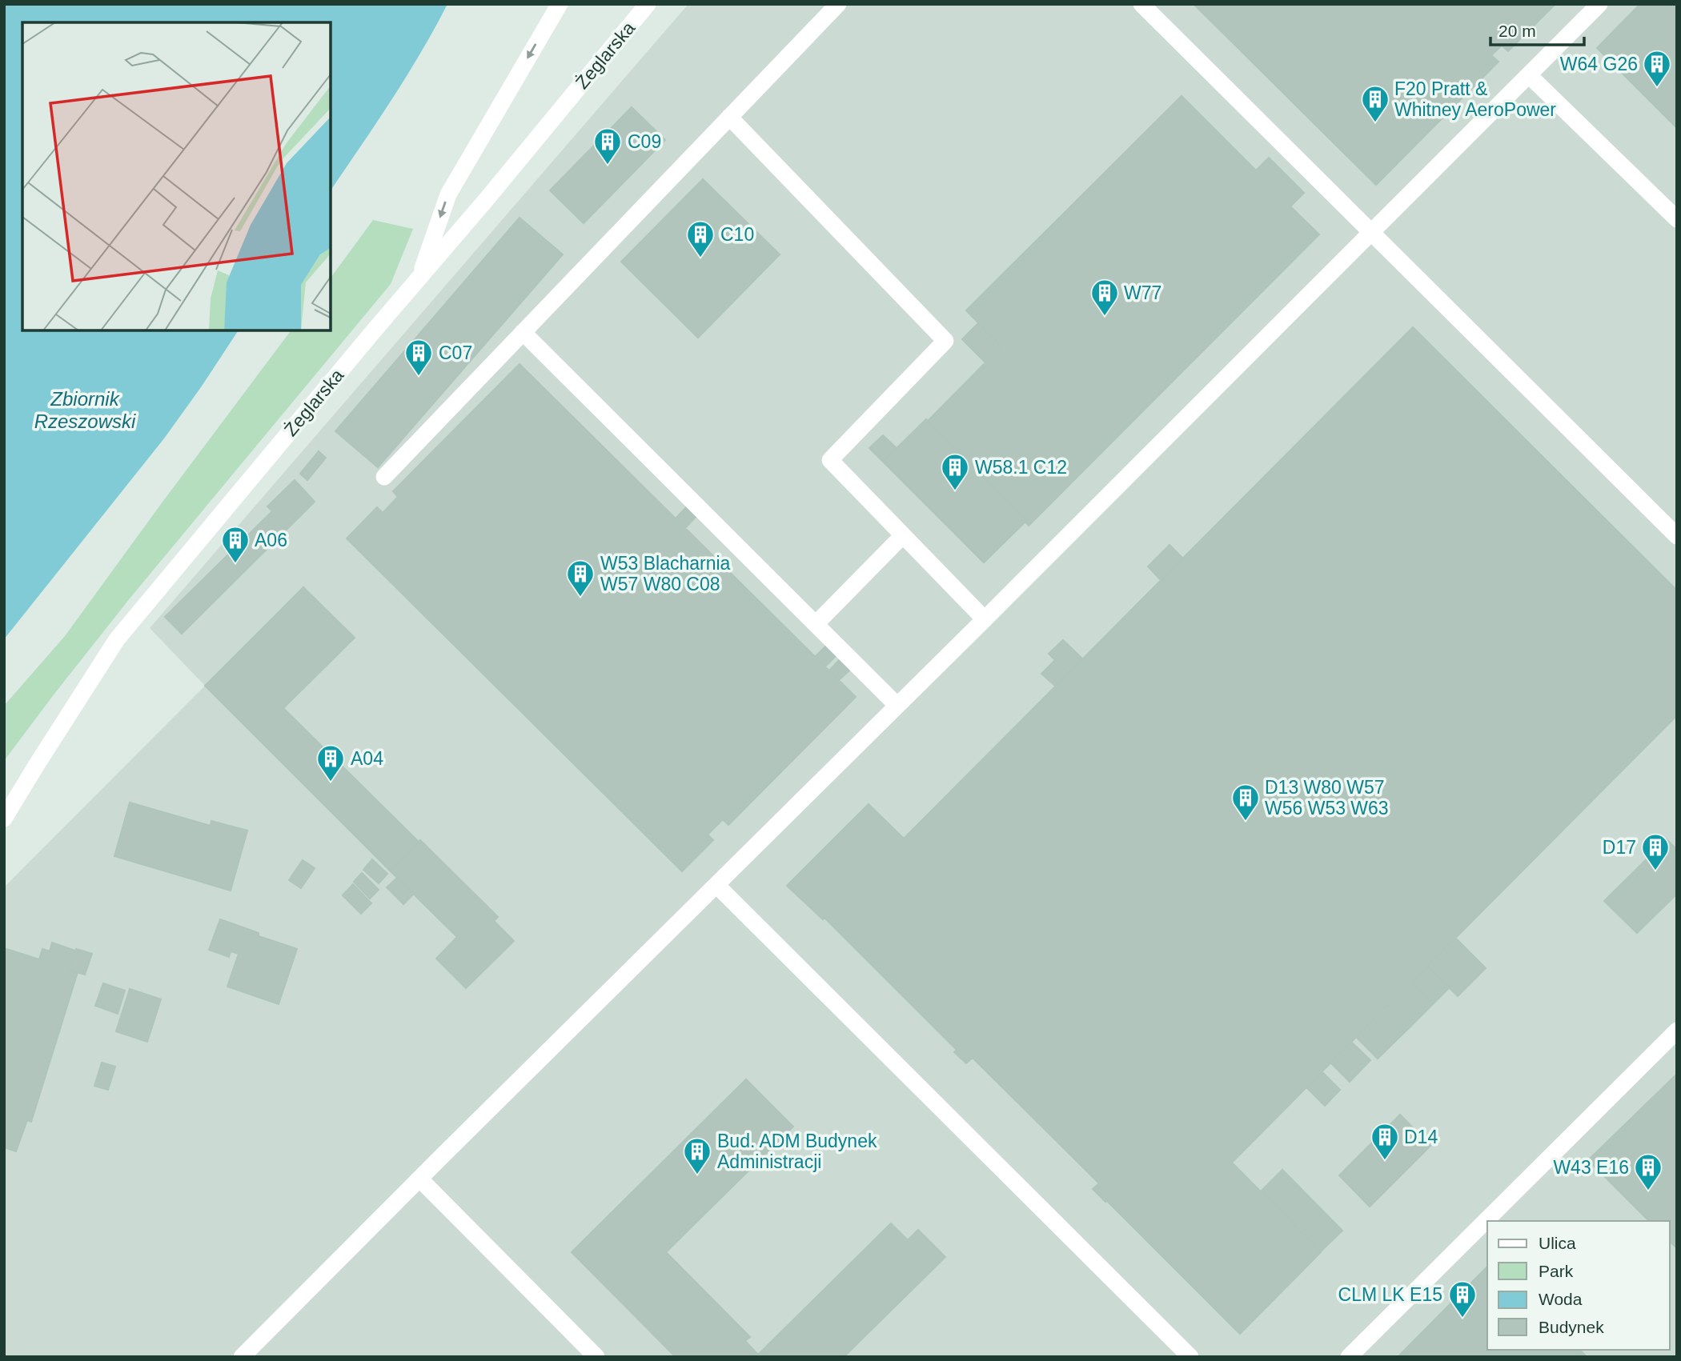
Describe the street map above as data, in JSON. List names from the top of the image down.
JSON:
{
  "streets": {
    "street": ["Żeglarska"]
  },
  "water": ["Zbiornik Rzeszowski"],
  "places": {
    "building": [
      "W64 G26",
      "F20 Pratt & Whitney AeroPower",
      "C09",
      "C10",
      "W77",
      "C07",
      "W58.1 C12",
      "A06",
      "W53 Blacharnia W57 W80 C08",
      "A04",
      "D13 W80 W57 W56 W53 W63",
      "D17",
      "D14",
      "Bud. ADM Budynek Administracji",
      "W43 E16",
      "CLM LK E15"
    ]
  },
  "legend": [
    "Ulica",
    "Park",
    "Woda",
    "Budynek"
  ],
  "scale_bar": "20 m"
}
